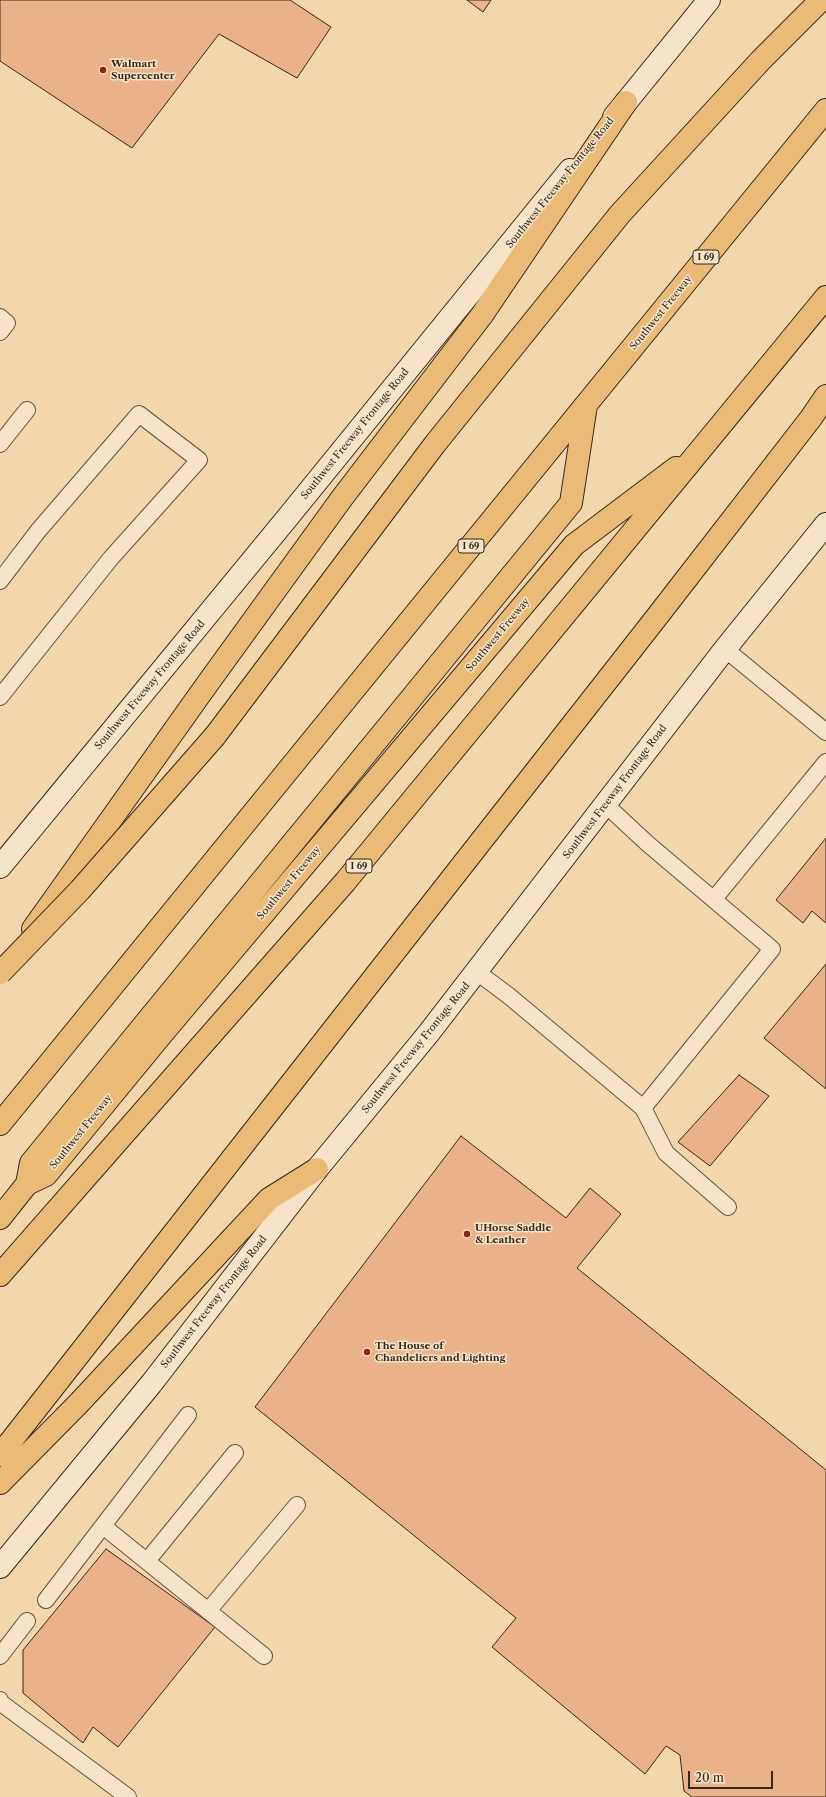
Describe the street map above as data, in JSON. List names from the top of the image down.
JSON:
{
  "streets": {
    "highway": ["I 69", "Southwest Freeway"],
    "main road": ["Southwest Freeway Frontage Road"]
  },
  "places": ["Walmart Supercenter", "UHorse Saddle & Leather", "The House of Chandeliers and Lighting"],
  "scale_bar": "20 m"
}
